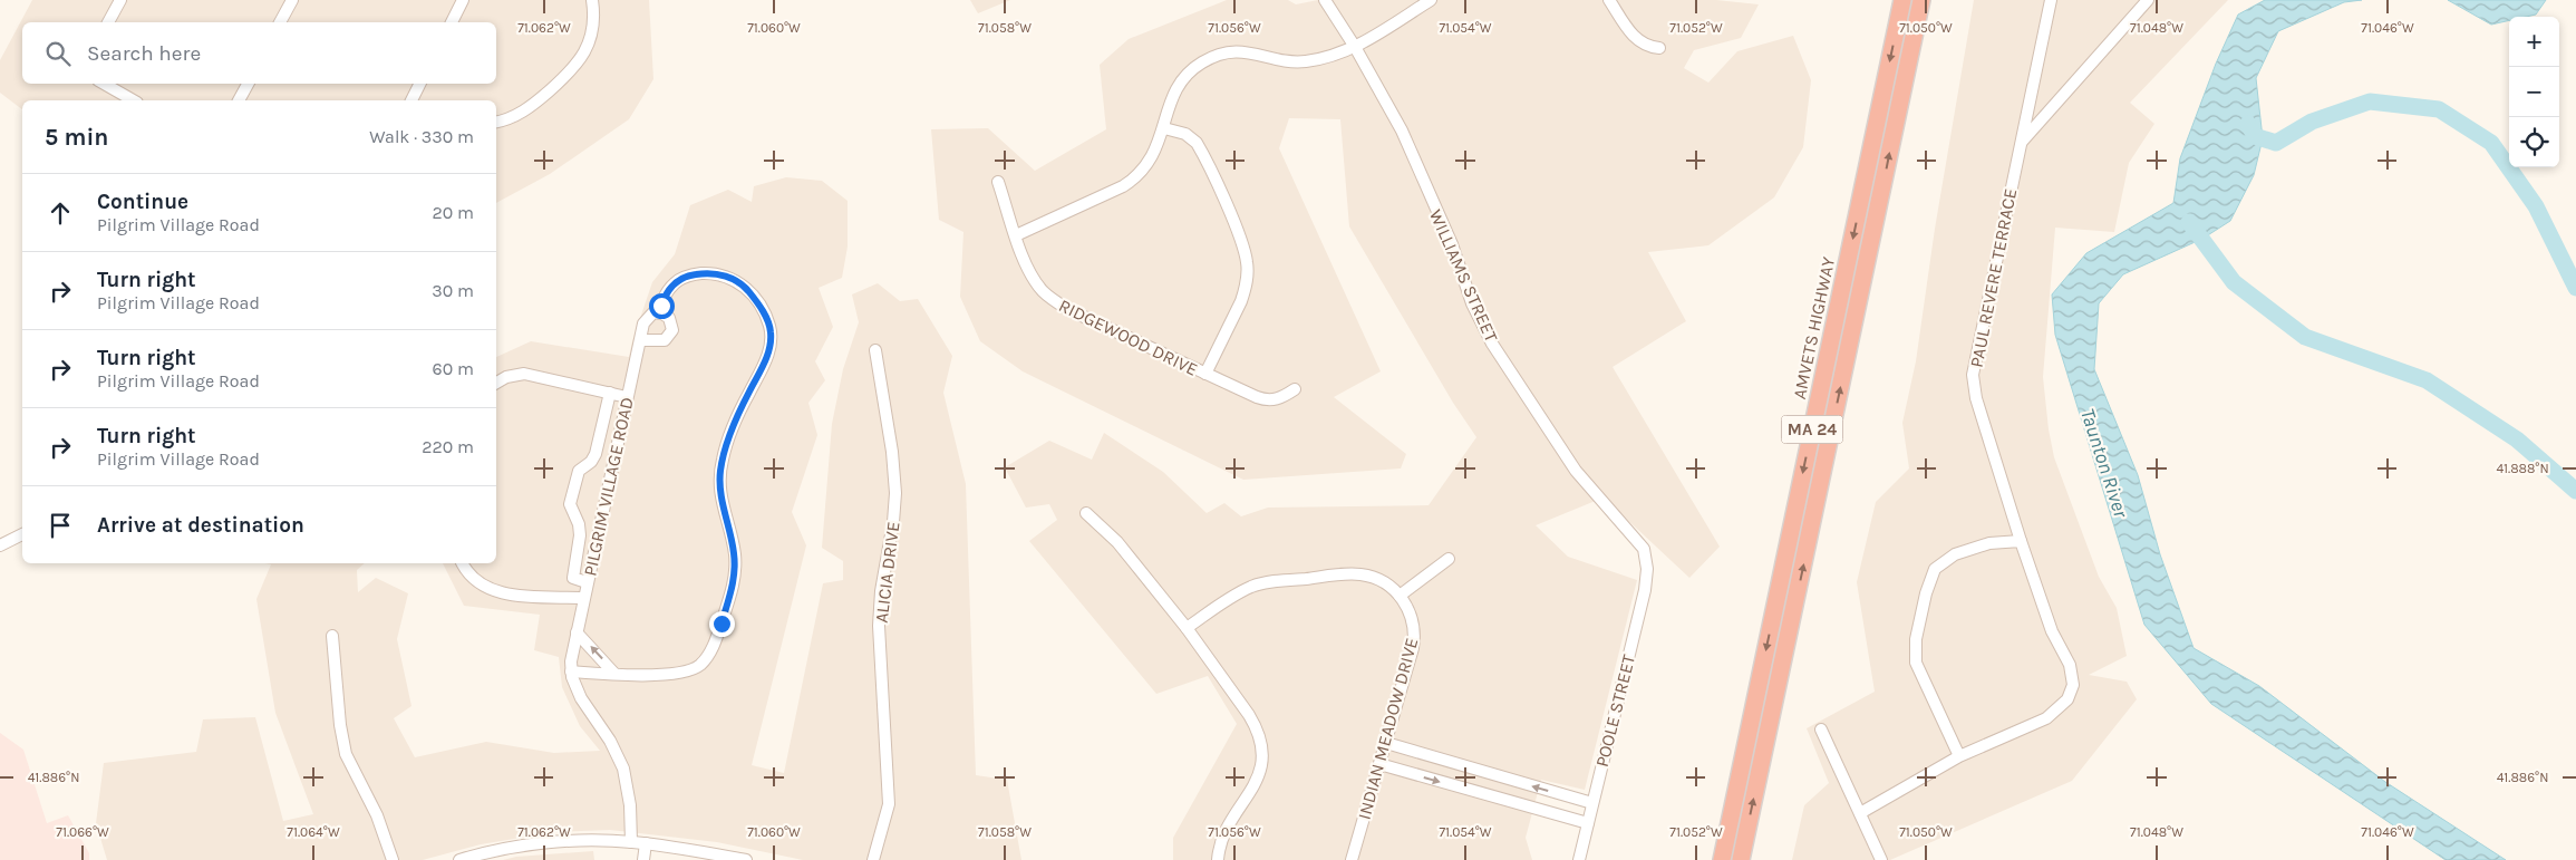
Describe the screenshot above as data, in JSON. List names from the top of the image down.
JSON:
{
  "streets": {
    "highway": ["AMVETS HIGHWAY", "MA 24"],
    "street": [
      "WILLIAMS STREET",
      "PAUL REVERE TERRACE",
      "RIDGEWOOD DRIVE",
      "PILGRIM VILLAGE ROAD",
      "ALICIA DRIVE",
      "POOLE STREET",
      "INDIAN MEADOW DRIVE"
    ]
  },
  "crossings": [
    ["WILLIAMS STREET", "POOLE STREET"]
  ],
  "water": ["Taunton River"],
  "page": {
    "map_buttons": ["+", "−"],
    "search": "Search here",
    "heading": ["5 min", "Walk · 330 m"],
    "list": [
      ["Continue", "Pilgrim Village Road", "20 m"],
      ["Turn right", "Pilgrim Village Road", "30 m"],
      ["Turn right", "Pilgrim Village Road", "60 m"],
      ["Turn right", "Pilgrim Village Road", "220 m"],
      "Arrive at destination"
    ]
  },
  "coordinates": [
    "71.062°W",
    "71.060°W",
    "71.058°W",
    "71.056°W",
    "71.054°W",
    "71.052°W",
    "71.050°W",
    "71.048°W",
    "71.046°W",
    "41.888°N",
    "41.886°N",
    "71.066°W",
    "71.064°W"
  ]
}
